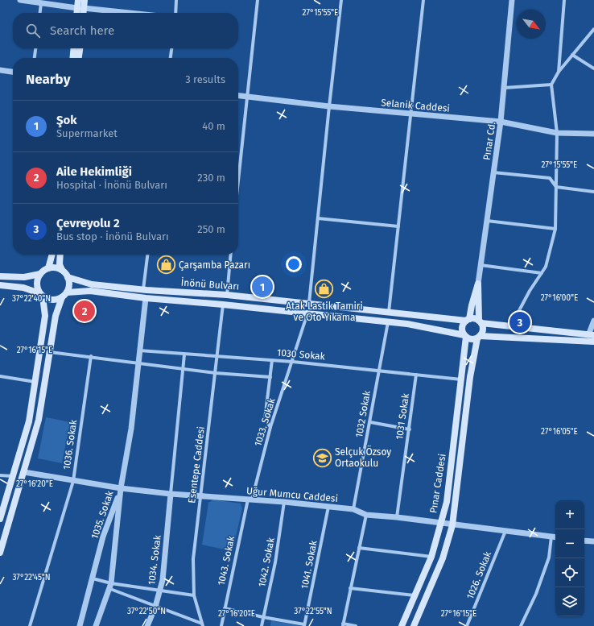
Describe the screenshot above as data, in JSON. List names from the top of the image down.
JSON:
{
  "streets": {
    "main road": ["İnönü Bulvarı", "Pınar Caddesi"],
    "street": [
      "Selanik Caddesi",
      "Pınar Cd.",
      "1030 Sokak",
      "1032 Sokak",
      "1031 Sokak",
      "1033. Sokak",
      "1036. Sokak",
      "Esentepe Caddesi",
      "Uğur Mumcu Caddesi",
      "1035. Sokak",
      "1034. Sokak",
      "1043. Sokak",
      "1042. Sokak",
      "1041. Sokak",
      "1026. Sokak"
    ]
  },
  "crossings": [
    ["Selanik Caddesi", "Pınar Cd."],
    ["İnönü Bulvarı", "1032 Sokak"],
    ["İnönü Bulvarı", "1033. Sokak"],
    ["İnönü Bulvarı", "Esentepe Caddesi"],
    ["İnönü Bulvarı", "Pınar Caddesi"],
    ["1030 Sokak", "1032 Sokak"],
    ["1030 Sokak", "1031 Sokak"],
    ["1030 Sokak", "1033. Sokak"],
    ["1030 Sokak", "Esentepe Caddesi"],
    ["1030 Sokak", "Pınar Caddesi"],
    ["1032 Sokak", "Uğur Mumcu Caddesi"],
    ["1031 Sokak", "Uğur Mumcu Caddesi"],
    ["1033. Sokak", "Uğur Mumcu Caddesi"],
    ["1033. Sokak", "1043. Sokak"],
    ["1036. Sokak", "Uğur Mumcu Caddesi"],
    ["Esentepe Caddesi", "Uğur Mumcu Caddesi"],
    ["Pınar Caddesi", "Uğur Mumcu Caddesi"],
    ["Uğur Mumcu Caddesi", "1035. Sokak"],
    ["Uğur Mumcu Caddesi", "1034. Sokak"],
    ["Uğur Mumcu Caddesi", "1043. Sokak"],
    ["Uğur Mumcu Caddesi", "1042. Sokak"],
    ["Uğur Mumcu Caddesi", "1041. Sokak"],
    ["Uğur Mumcu Caddesi", "1026. Sokak"]
  ],
  "places": {
    "shop": ["Çarşamba Pazarı", "Atak Lastik Tamiri ve Oto Yıkama"],
    "school or university": ["Selçuk Özsoy Ortaokulu"]
  },
  "north": "bottom right",
  "page": {
    "search": "Search here",
    "heading": ["Nearby", "3 results"],
    "list": [
      {
        "mark": "1",
        "name": "Şok",
        "note": "Supermarket",
        "value": "40 m"
      },
      {
        "mark": "2",
        "name": "Aile Hekimliği",
        "note": "Hospital · İnönü Bulvarı",
        "value": "230 m"
      },
      {
        "mark": "3",
        "name": "Çevreyolu 2",
        "note": "Bus stop · İnönü Bulvarı",
        "value": "250 m"
      }
    ],
    "pins": ["1", "2", "3"],
    "map_buttons": ["+", "−"]
  },
  "coordinates": [
    "27°15'55\"E",
    "27°16'00\"E",
    "37°22'40\"N",
    "27°16'15\"E",
    "27°16'05\"E",
    "27°16'20\"E",
    "37°22'45\"N",
    "37°22'50\"N",
    "37°22'55\"N"
  ]
}
